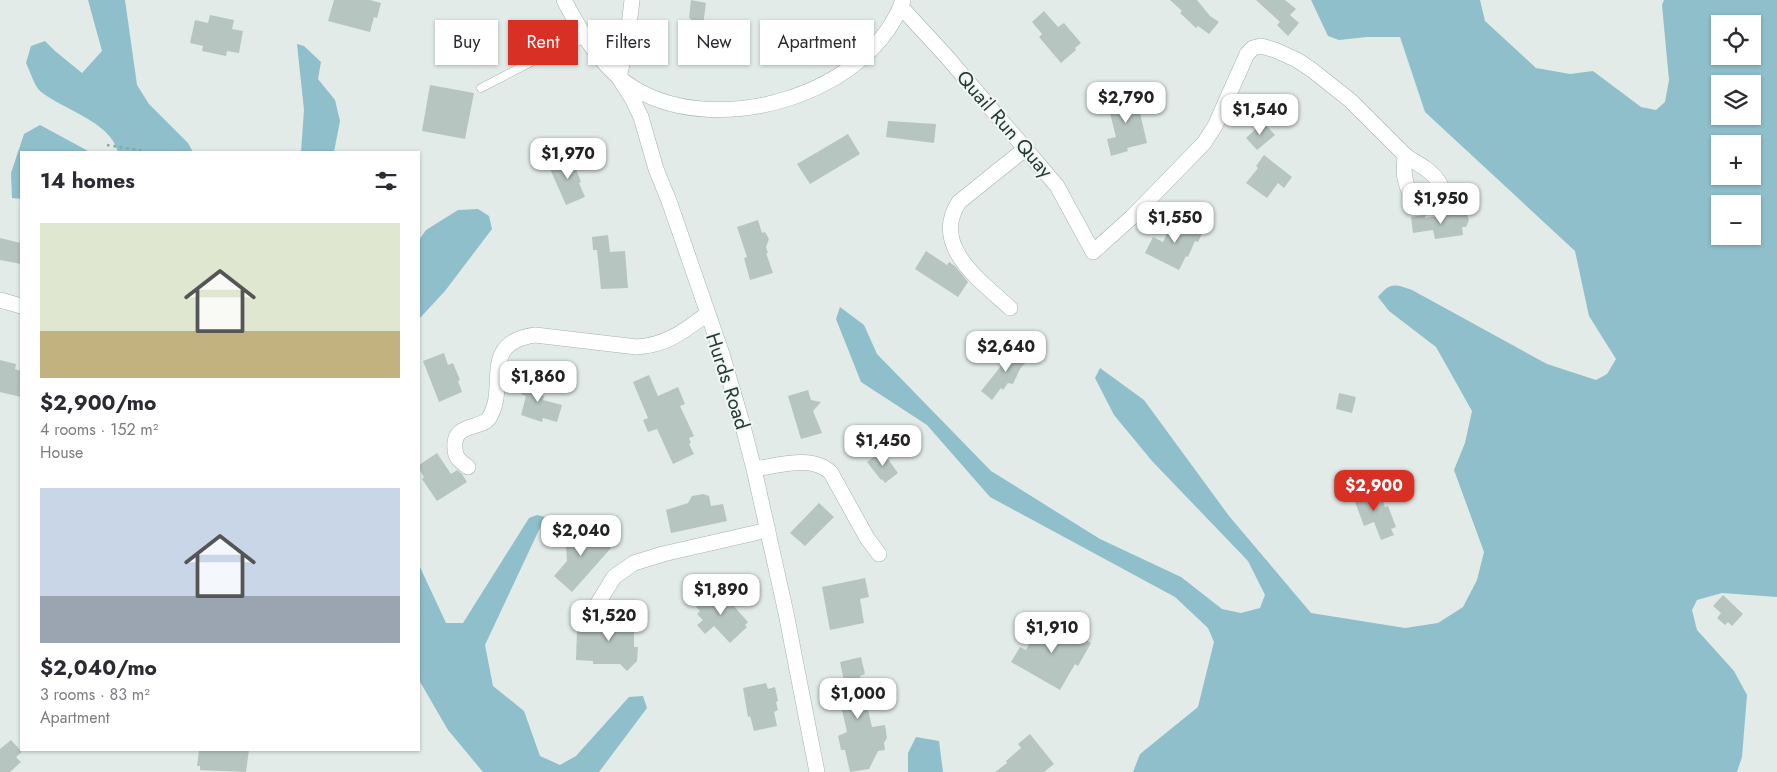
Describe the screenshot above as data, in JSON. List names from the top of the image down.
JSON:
{
  "streets": {
    "street": ["Quail Run Quay", "Hurds Road"]
  },
  "page": {
    "map_buttons": ["+", "−"],
    "chip": [
      "Buy",
      "Rent",
      "Filters",
      "New",
      "Apartment"
    ],
    "price": [
      "$2,790",
      "$1,540",
      "$1,970",
      "$1,950",
      "$1,550",
      "$2,640",
      "$1,860",
      "$1,450",
      "$2,900",
      "$2,040",
      "$1,890",
      "$1,520",
      "$1,910",
      "$1,000"
    ],
    "heading": "14 homes",
    "list": [
      {
        "name": "$2,900/mo",
        "note": "4 rooms · 152 m² · House"
      },
      {
        "name": "$2,040/mo",
        "note": "3 rooms · 83 m² · Apartment"
      }
    ]
  }
}
